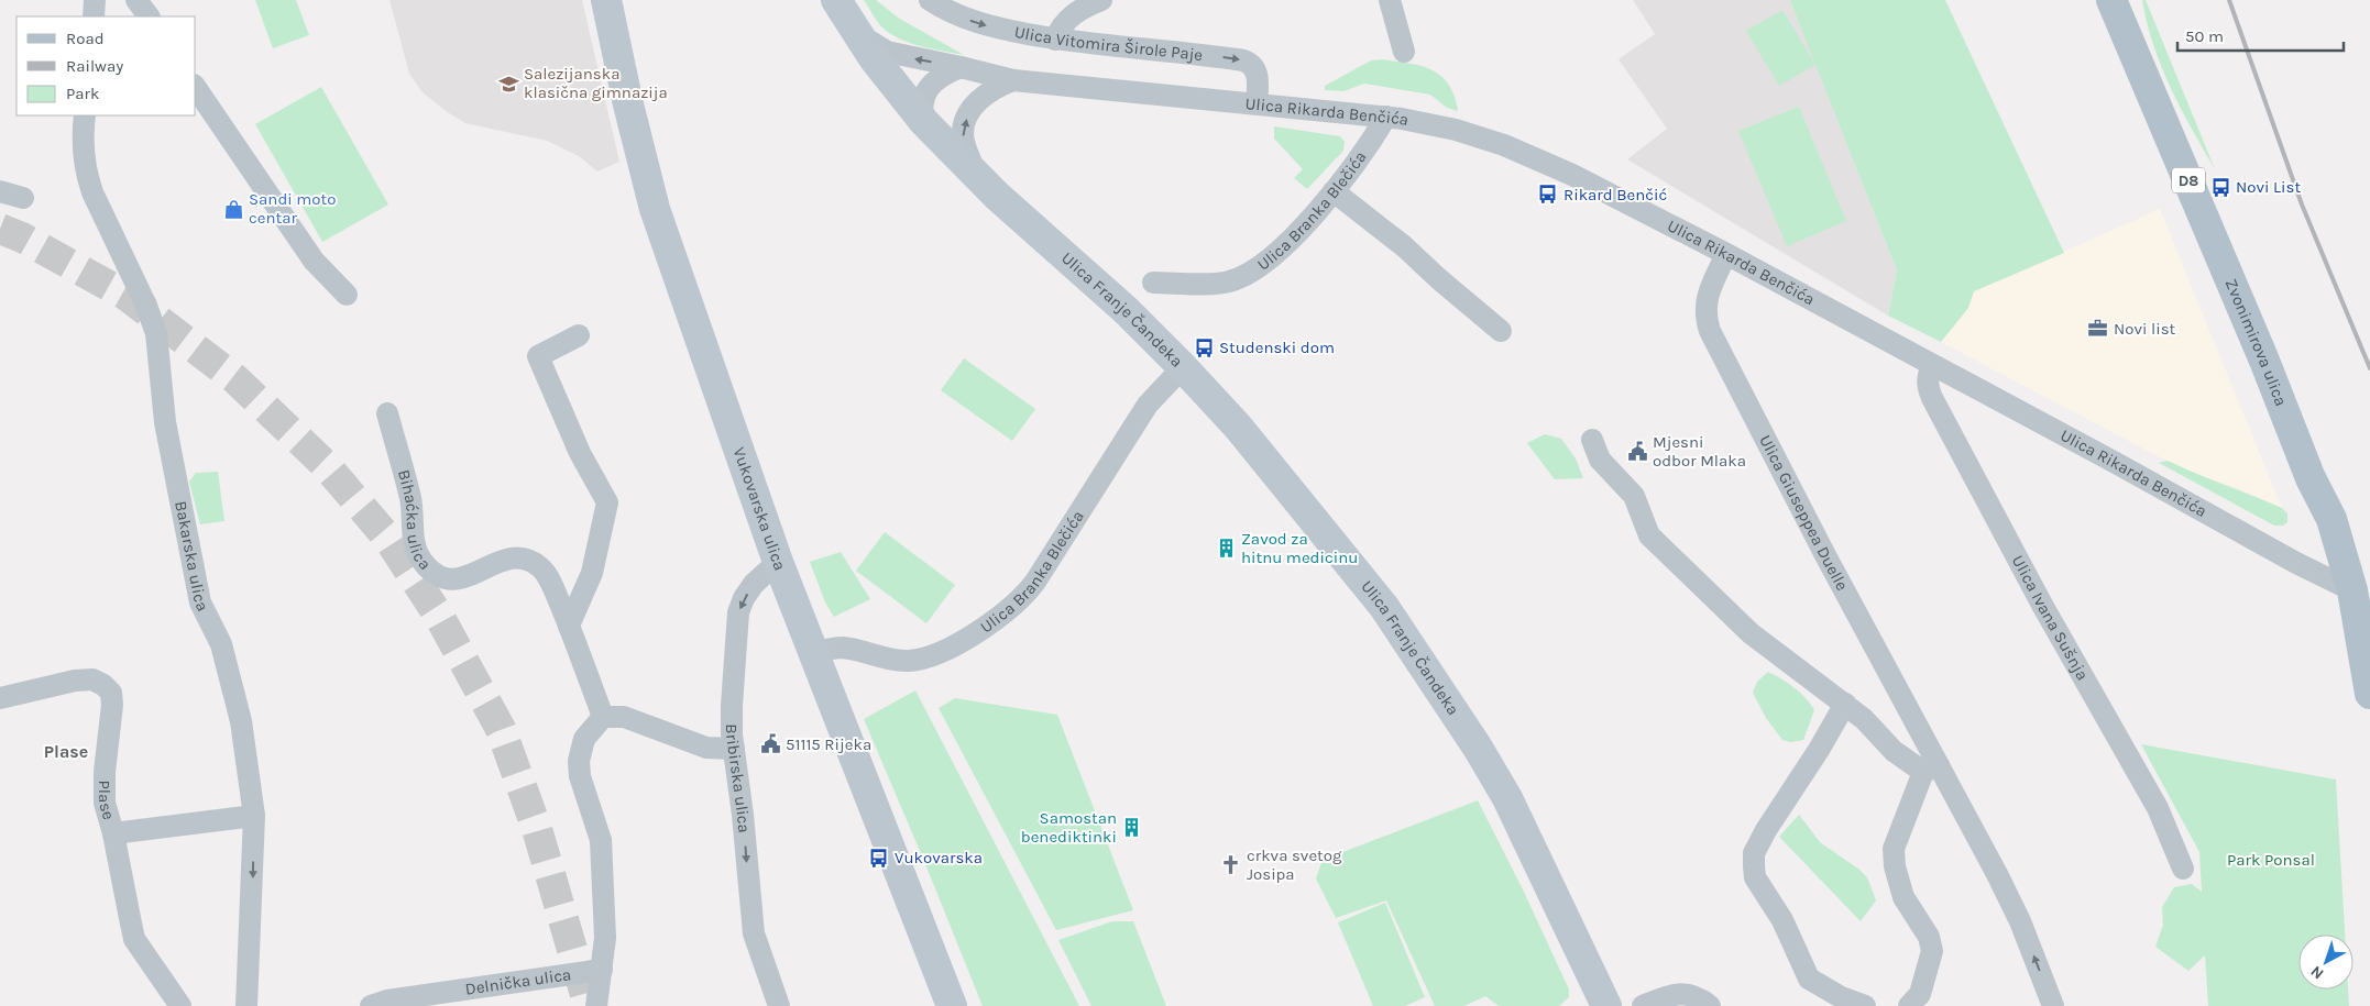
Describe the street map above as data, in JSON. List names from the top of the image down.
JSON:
{
  "streets": {
    "main road": ["D8", "Zvonimirova ulica"],
    "street": [
      "Ulica Vitomira Širole Paje",
      "Ulica Rikarda Benčića",
      "Ulica Branka Blečića",
      "Ulica Franje Čandeka",
      "Vukovarska ulica",
      "Ulica Giuseppea Duelle",
      "Bihaćka ulica",
      "Bakarska ulica",
      "Ulica Ivana Sušnja",
      "Bribirska ulica",
      "Plase",
      "Delnička ulica"
    ]
  },
  "crossings": [
    ["Ulica Vitomira Širole Paje", "Ulica Rikarda Benčića"],
    ["Ulica Rikarda Benčića", "Ulica Branka Blečića"],
    ["Ulica Rikarda Benčića", "Ulica Franje Čandeka"],
    ["Ulica Rikarda Benčića", "Zvonimirova ulica"],
    ["Ulica Rikarda Benčića", "Ulica Giuseppea Duelle"],
    ["Ulica Rikarda Benčića", "Ulica Ivana Sušnja"],
    ["Ulica Branka Blečića", "Ulica Franje Čandeka"],
    ["Ulica Branka Blečića", "Vukovarska ulica"],
    ["Vukovarska ulica", "Bribirska ulica"]
  ],
  "one_way": ["Ulica Vitomira Širole Paje"],
  "districts": ["Plase"],
  "parks": ["Park Ponsal"],
  "places": {
    "school or university": ["Salezijanska klasična gimnazija"],
    "bus stop": [
      "Novi List",
      "Rikard Benčić",
      "Studenski dom",
      "Vukovarska"
    ],
    "shop": ["Sandi moto centar"],
    "office": ["Novi list"],
    "public building": ["Mjesni odbor Mlaka", "51115 Rijeka"],
    "building": ["Zavod za hitnu medicinu", "Samostan benediktinki"],
    "church": ["crkva svetog Josipa"]
  },
  "legend": ["Road", "Railway", "Park"],
  "scale_bar": "50 m",
  "north": "bottom left"
}
